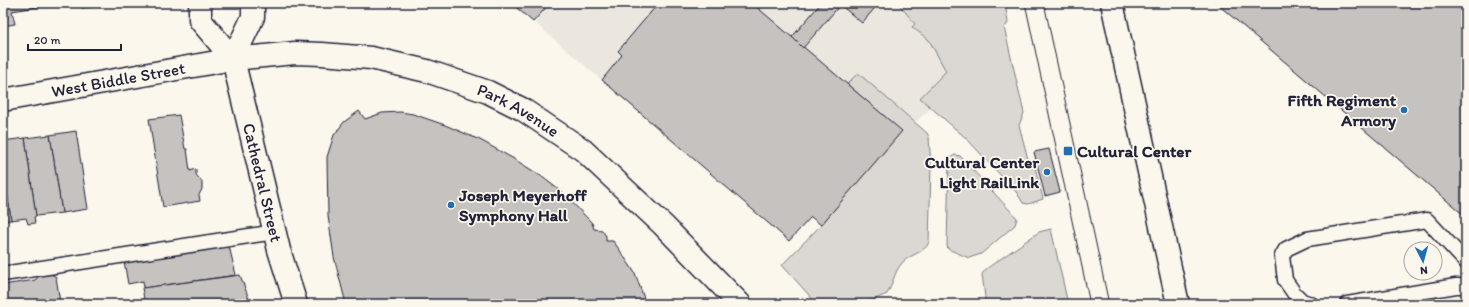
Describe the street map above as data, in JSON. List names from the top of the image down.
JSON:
{
  "streets": {
    "main road": ["West Biddle Street", "Park Avenue", "Cathedral Street"]
  },
  "crossings": [
    ["West Biddle Street", "Park Avenue"],
    ["West Biddle Street", "Cathedral Street"],
    ["Park Avenue", "Cathedral Street"]
  ],
  "places": {
    "other": ["Fifth Regiment Armory", "Cultural Center Light RailLink", "Joseph Meyerhoff Symphony Hall"],
    "transit": ["Cultural Center"]
  },
  "scale_bar": "20 m",
  "north": "bottom"
}
